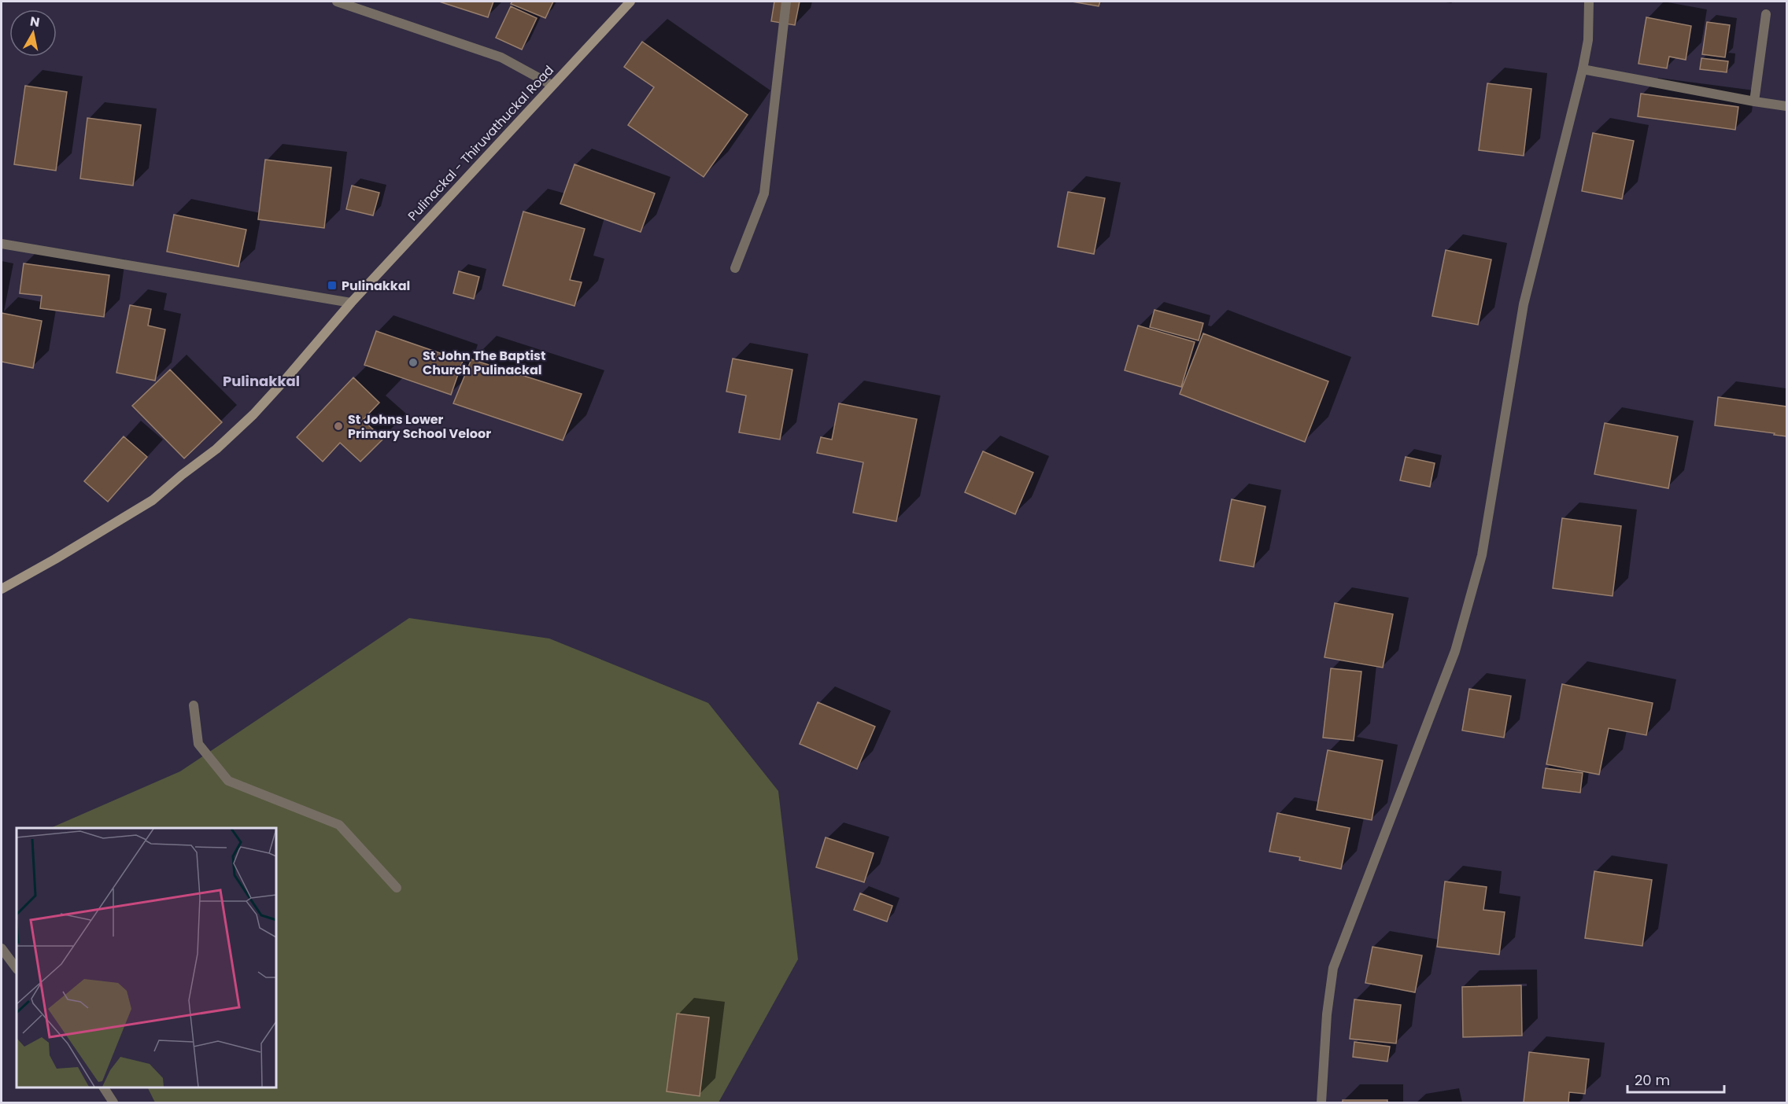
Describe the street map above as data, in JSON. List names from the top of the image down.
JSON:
{
  "streets": {
    "main road": ["Pulinackal - Thiruvathuckal Road"]
  },
  "districts": ["Pulinakkal"],
  "places": {
    "transit": ["Pulinakkal"],
    "other": ["St John The Baptist Church Pulinackal", "St Johns Lower Primary School Veloor"]
  },
  "scale_bar": "20 m",
  "north": "top"
}
